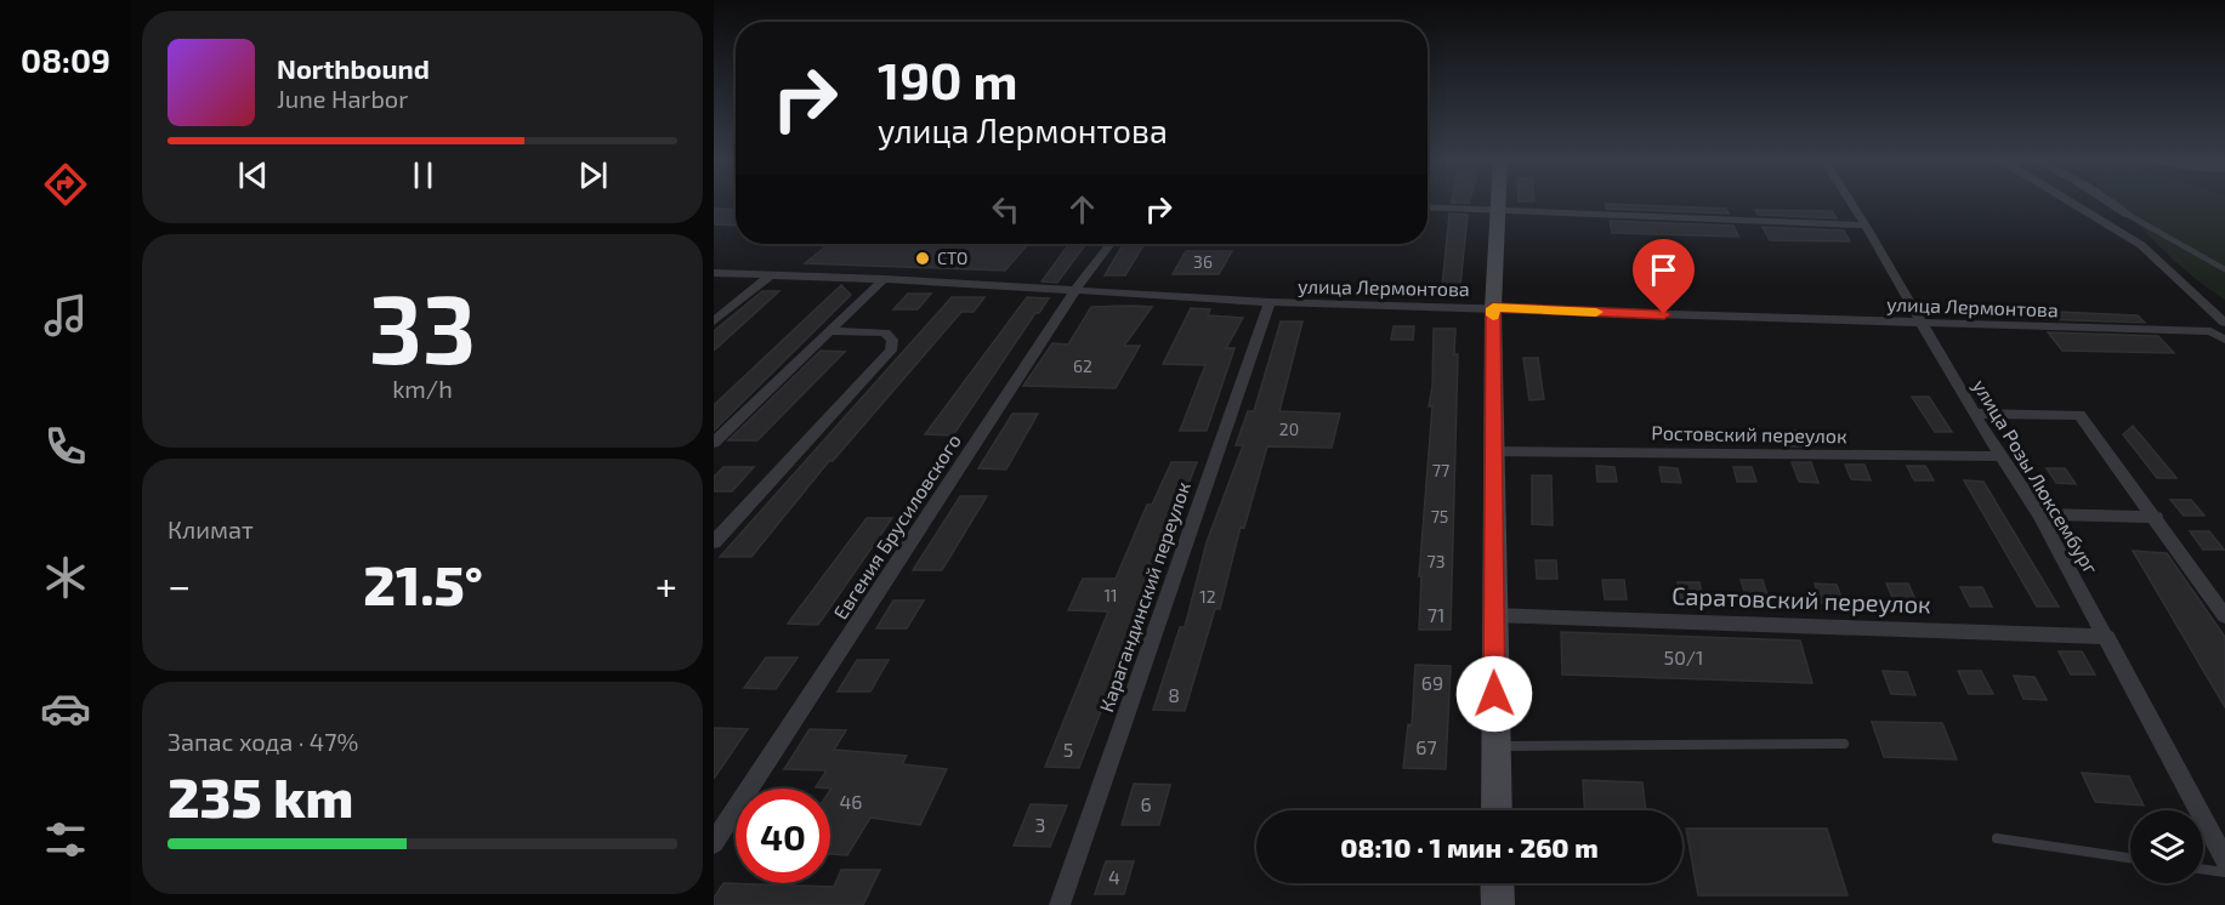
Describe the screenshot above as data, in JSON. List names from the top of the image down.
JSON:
{
  "streets": {
    "street": [
      "улица Лермонтова",
      "Ростовский переулок",
      "улица Розы Люксембург",
      "Евгения Брусиловского",
      "Карагандинский переулок",
      "Саратовский переулок"
    ]
  },
  "crossings": [
    ["улица Лермонтова", "улица Розы Люксембург"],
    ["улица Лермонтова", "Евгения Брусиловского"],
    ["улица Лермонтова", "Карагандинский переулок"],
    ["Ростовский переулок", "улица Розы Люксембург"],
    ["улица Розы Люксембург", "Саратовский переулок"]
  ],
  "places": ["СТО"],
  "house_numbers": [
    "36",
    "62",
    "20",
    "77",
    "75",
    "73",
    "11",
    "12",
    "71",
    "50/1",
    "69",
    "8",
    "67",
    "5",
    "46",
    "6",
    "3",
    "4"
  ],
  "page": {
    "tabs": "08:09",
    "turn": ["190 m", "улица Лермонтова"],
    "song": ["Northbound", "June Harbor"],
    "tile": [
      ["33", "km/h"],
      "Климат",
      ["Запас хода · 47%", "235 km"]
    ],
    "heat": ["−", "21.5°", "+"],
    "limit": "40",
    "trip": "08:10 · 1 мин · 260 m"
  }
}
